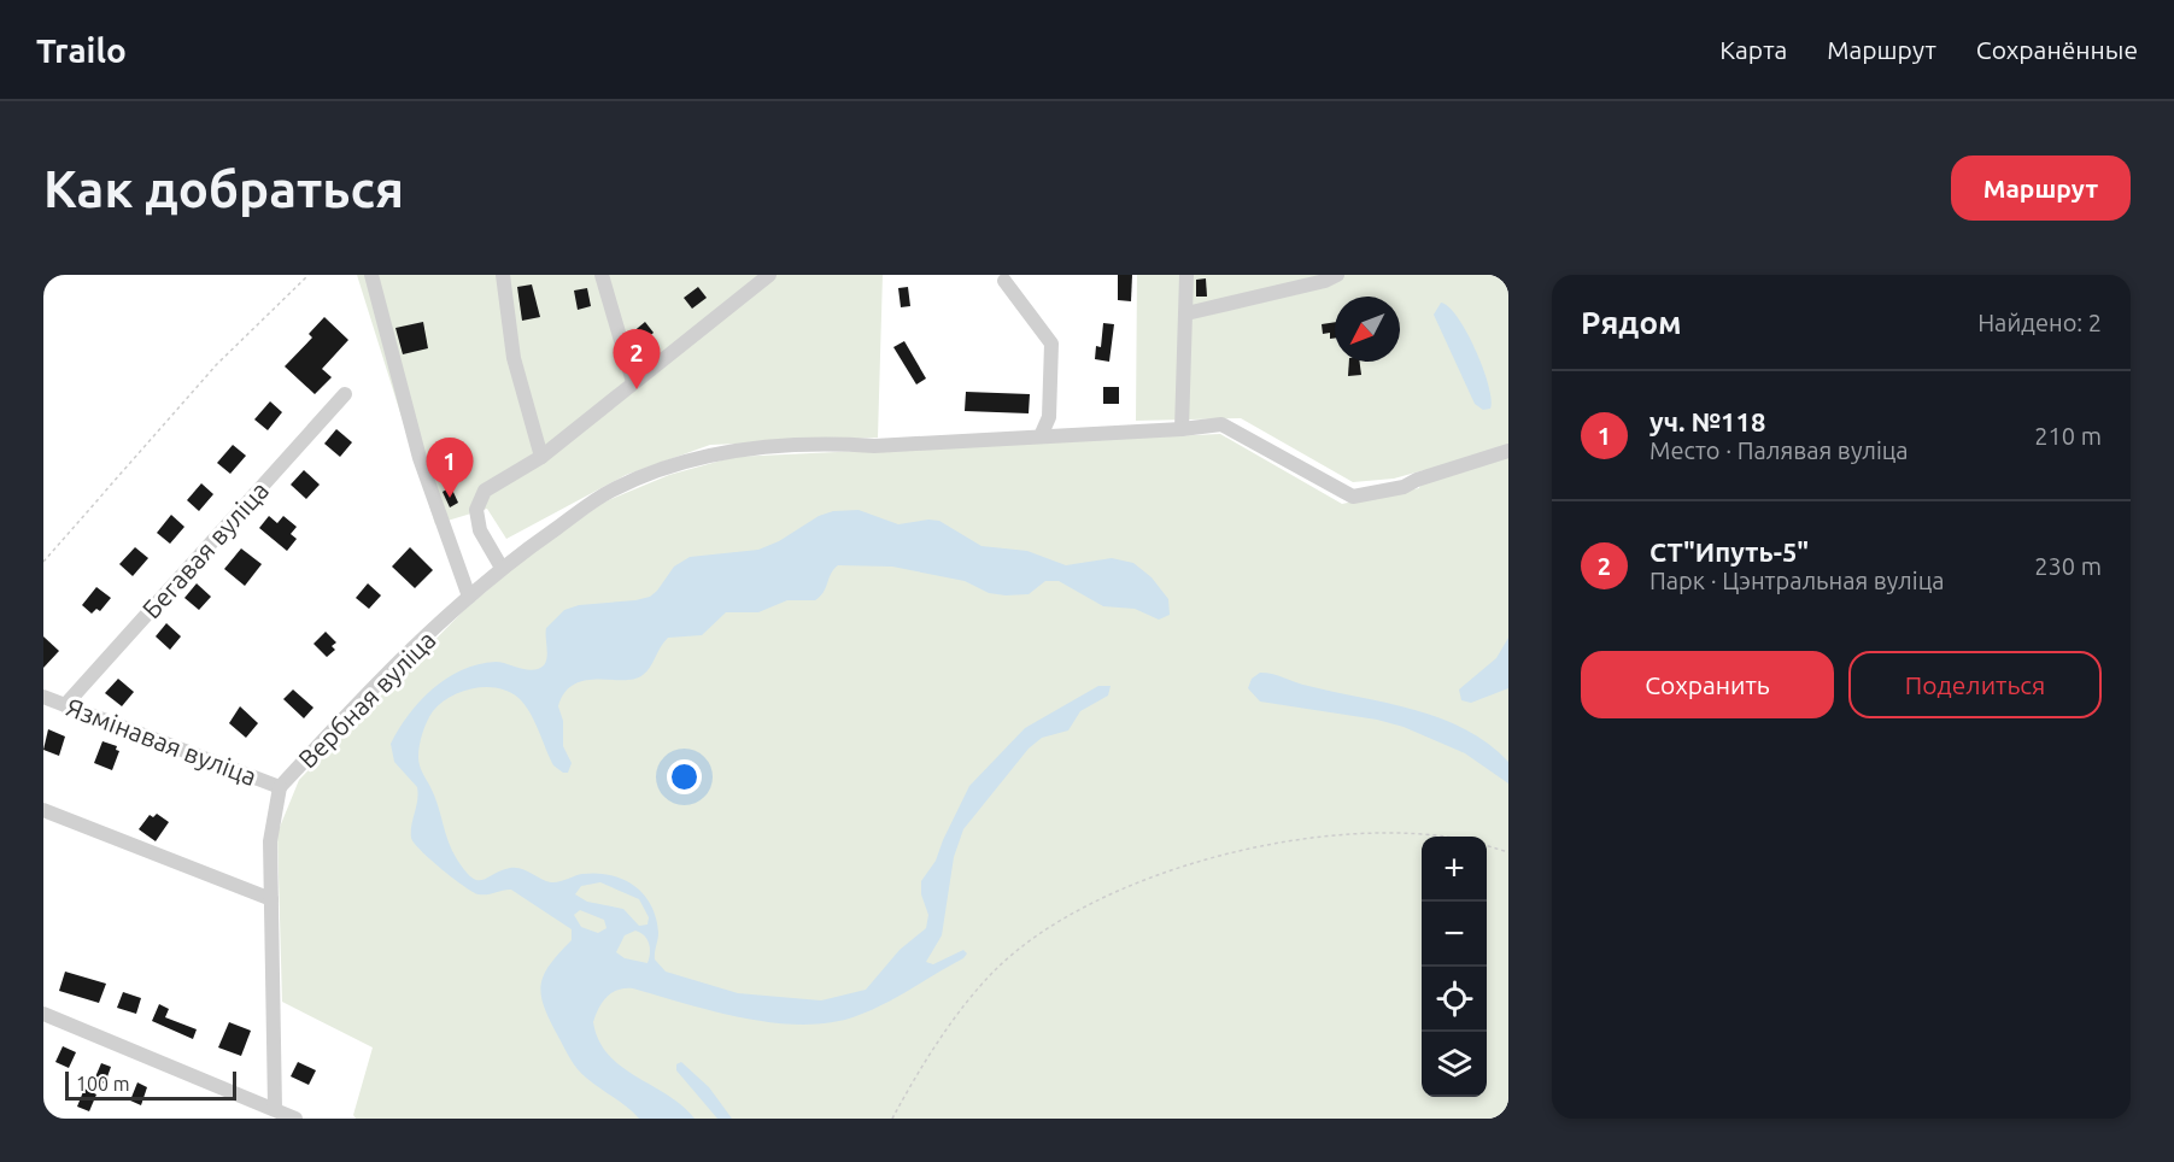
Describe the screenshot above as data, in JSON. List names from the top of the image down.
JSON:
{
  "streets": {
    "street": ["Бегавая вуліца", "Вербная вуліца", "Язмінавая вуліца"]
  },
  "crossings": [
    ["Бегавая вуліца", "Язмінавая вуліца"],
    ["Вербная вуліца", "Язмінавая вуліца"]
  ],
  "scale_bar": "100 m",
  "north": "bottom left",
  "page": {
    "header": "Trailo",
    "nav": ["Карта", "Маршрут", "Сохранённые"],
    "buttons": [
      "Маршрут",
      ["Сохранить", "Поделиться"]
    ],
    "title": "Как добраться",
    "heading": ["Рядом", "Найдено: 2"],
    "pins": ["2", "1"],
    "list": [
      {
        "mark": "1",
        "name": "уч. №118",
        "note": "Место · Палявая вуліца",
        "value": "210 m"
      },
      {
        "mark": "2",
        "name": "СТ\"Ипуть-5\"",
        "note": "Парк · Цэнтральная вуліца",
        "value": "230 m"
      }
    ],
    "map_buttons": ["+", "−"],
    "scale": "100 m"
  }
}
